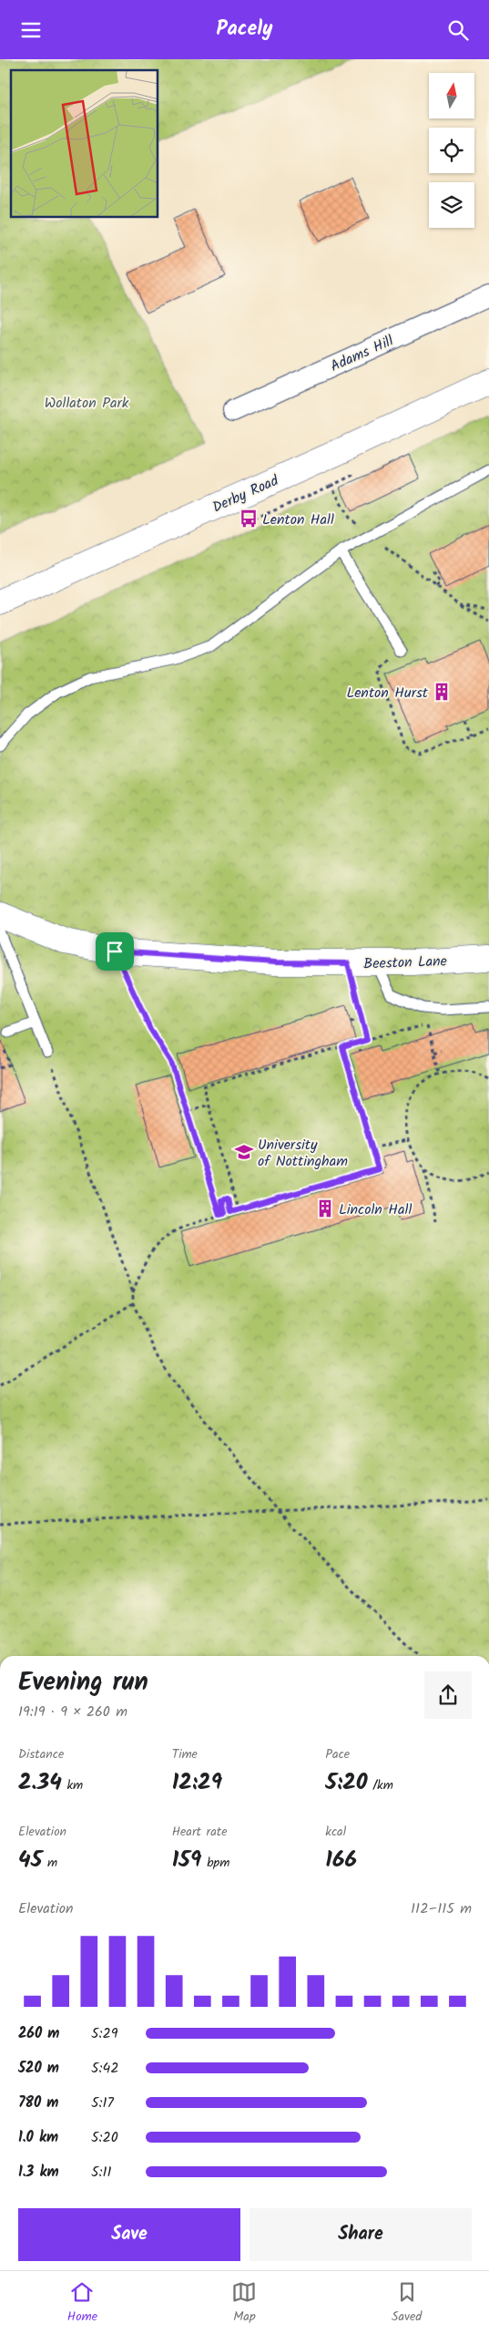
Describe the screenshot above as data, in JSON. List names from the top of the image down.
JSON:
{
  "streets": {
    "main road": ["Derby Road", "Beeston Lane"],
    "street": ["Adams Hill"]
  },
  "parks": ["Wollaton Park"],
  "places": {
    "bus stop": ["Lenton Hall"],
    "building": ["Lenton Hurst", "Lincoln Hall"],
    "school or university": ["University of Nottingham"]
  },
  "north": "top",
  "page": {
    "header": "Pacely",
    "heading": ["Evening run", "19:19 · 9 × 260 m"],
    "stats": [
      ["Distance", "2.34 km"],
      ["Time", "12:29"],
      ["Pace", "5:20 /km"],
      ["Elevation", "45 m"],
      ["Heart rate", "159 bpm"],
      ["kcal", "166"]
    ],
    "chart": ["Elevation", "112–115 m"],
    "list": [
      {
        "name": "260 m",
        "note": "5:29"
      },
      {
        "name": "520 m",
        "note": "5:42"
      },
      {
        "name": "780 m",
        "note": "5:17"
      },
      {
        "name": "1.0 km",
        "note": "5:20"
      },
      {
        "name": "1.3 km",
        "note": "5:11"
      }
    ],
    "buttons": ["Save", "Share"],
    "tabs": ["Home", "Map", "Saved"]
  }
}
